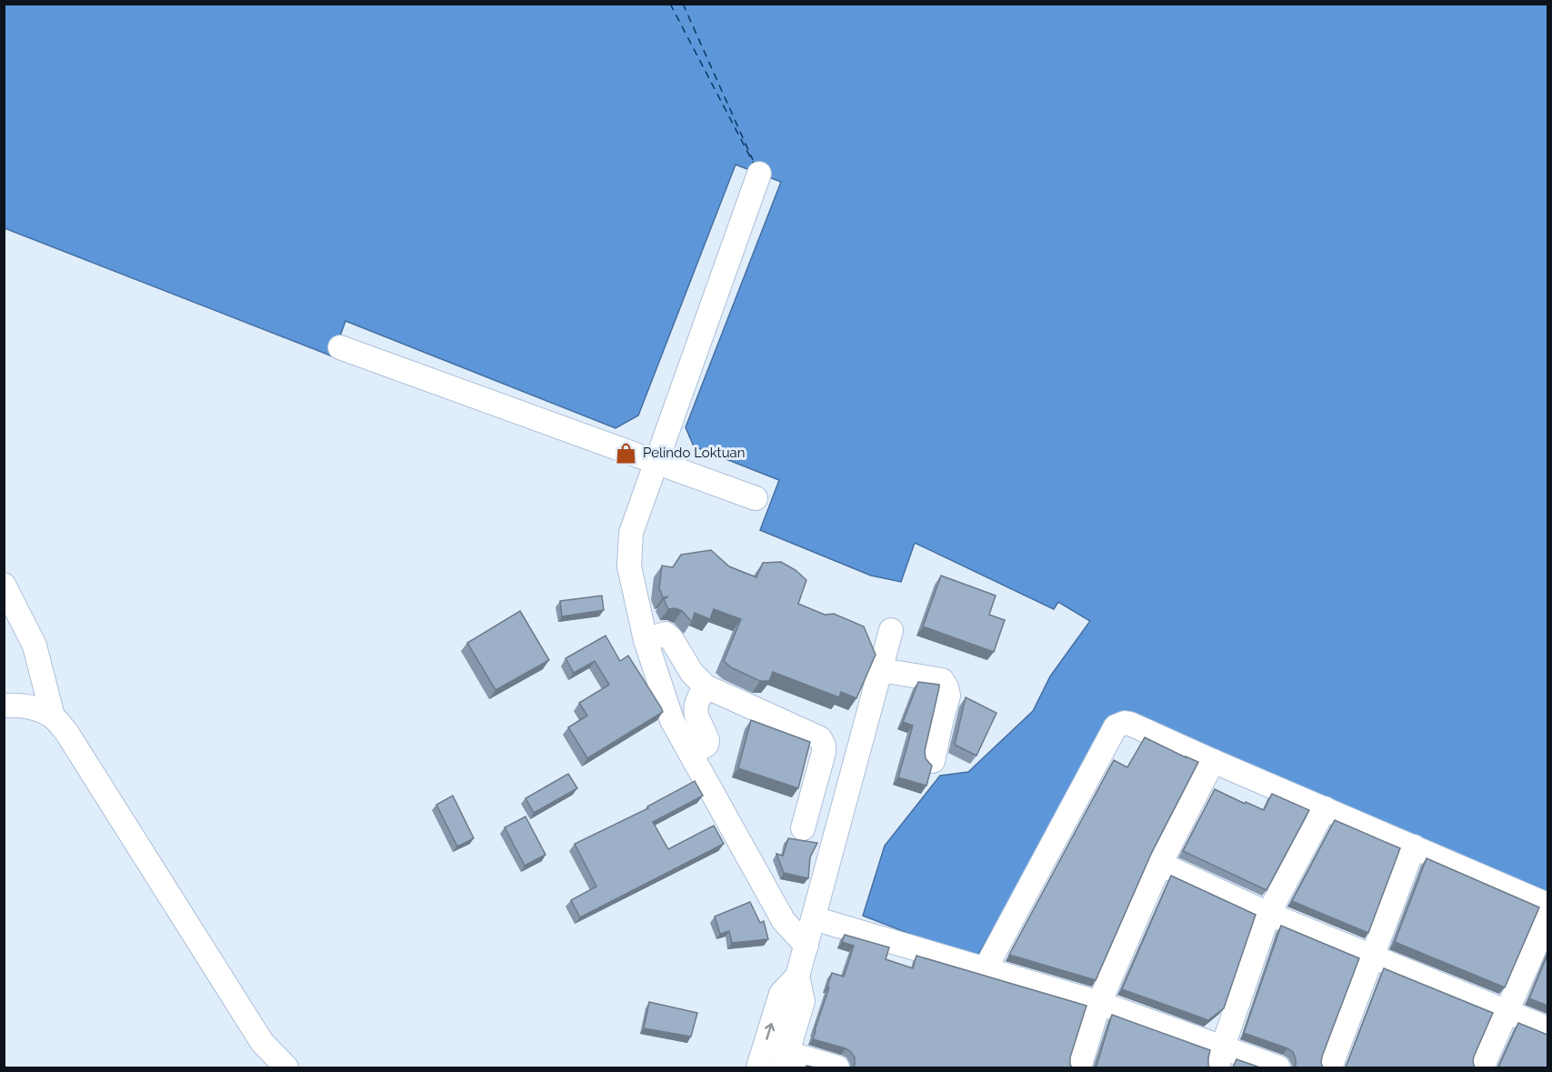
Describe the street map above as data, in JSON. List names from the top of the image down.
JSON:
{
  "places": {
    "shop": ["Pelindo Loktuan"]
  }
}
